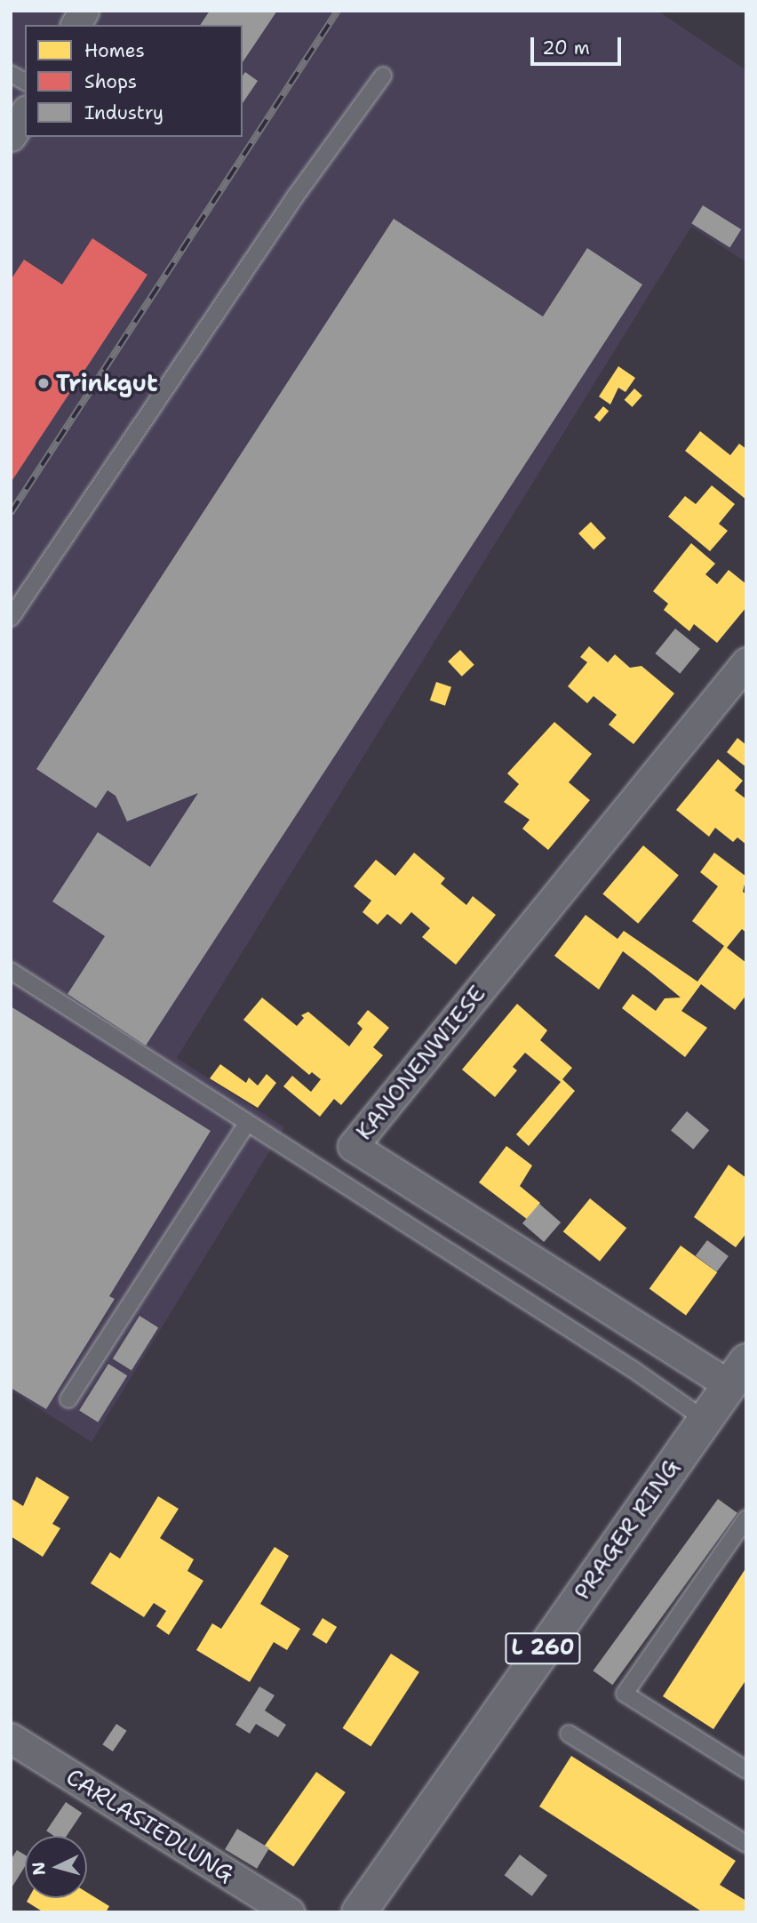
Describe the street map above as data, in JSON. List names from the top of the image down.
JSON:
{
  "streets": {
    "main road": ["PRAGER RING", "L 260"],
    "street": ["KANONENWIESE", "CARLASIEDLUNG"]
  },
  "crossings": [
    ["KANONENWIESE", "PRAGER RING"]
  ],
  "places": ["Trinkgut"],
  "legend": ["Homes", "Shops", "Industry"],
  "scale_bar": "20 m",
  "north": "left"
}
